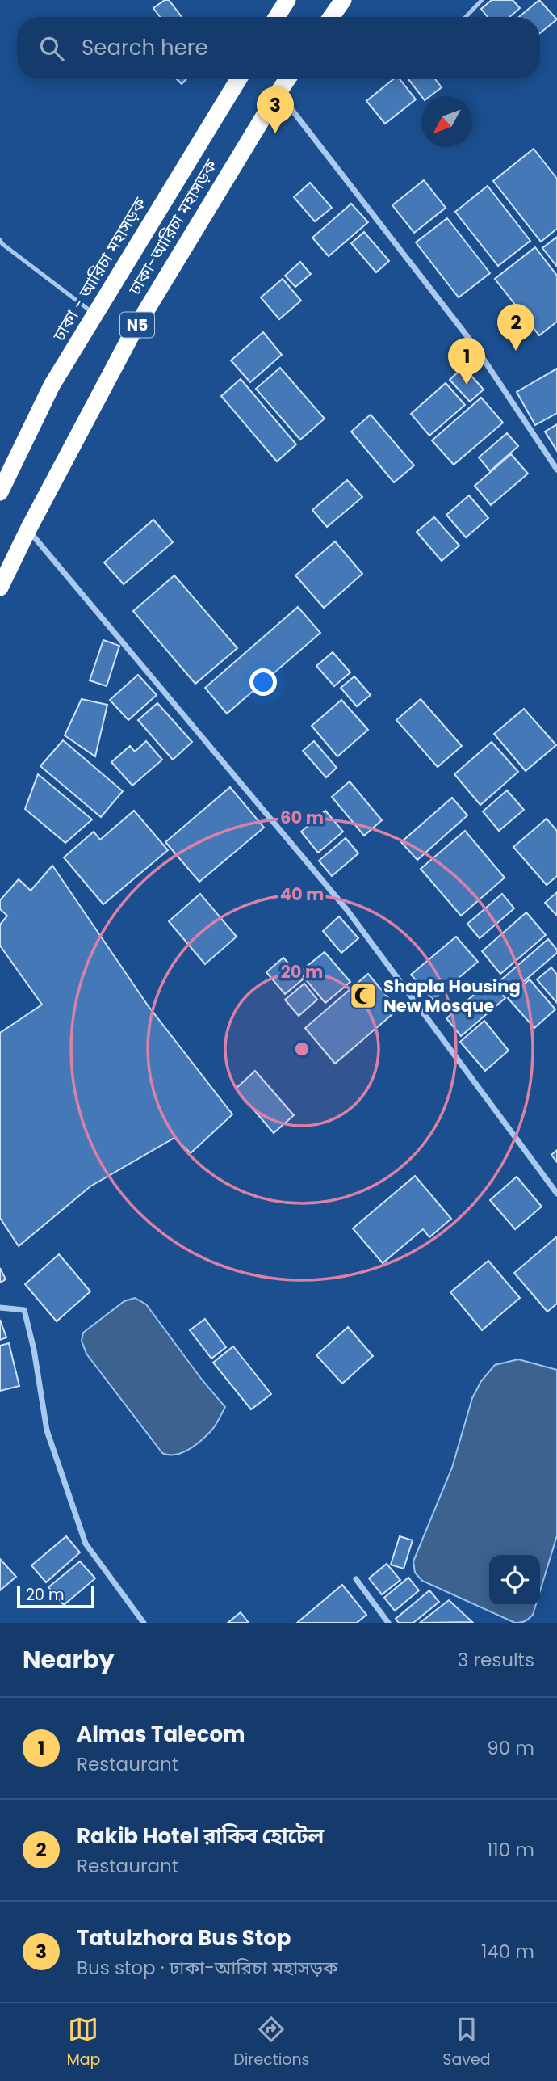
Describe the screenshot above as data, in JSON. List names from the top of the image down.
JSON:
{
  "streets": {
    "highway": ["ঢাকা-আরিচা মহাসড়ক", "ঢাকা - আরিচা মহাসড়ক", "N5"]
  },
  "places": {
    "mosque": ["Shapla Housing New Mosque"]
  },
  "scale_bar": "20 m",
  "north": "bottom left",
  "page": {
    "search": "Search here",
    "pins": ["3", "2", "1"],
    "scale": "20 m",
    "heading": ["Nearby", "3 results"],
    "list": [
      {
        "mark": "1",
        "name": "Almas Talecom",
        "note": "Restaurant",
        "value": "90 m"
      },
      {
        "mark": "2",
        "name": "Rakib Hotel রাকিব হোটেল",
        "note": "Restaurant",
        "value": "110 m"
      },
      {
        "mark": "3",
        "name": "Tatulzhora Bus Stop",
        "note": "Bus stop · ঢাকা-আরিচা মহাসড়ক",
        "value": "140 m"
      }
    ],
    "nav": ["Map", "Directions", "Saved"]
  },
  "rings": ["60 m", "40 m", "20 m"]
}
